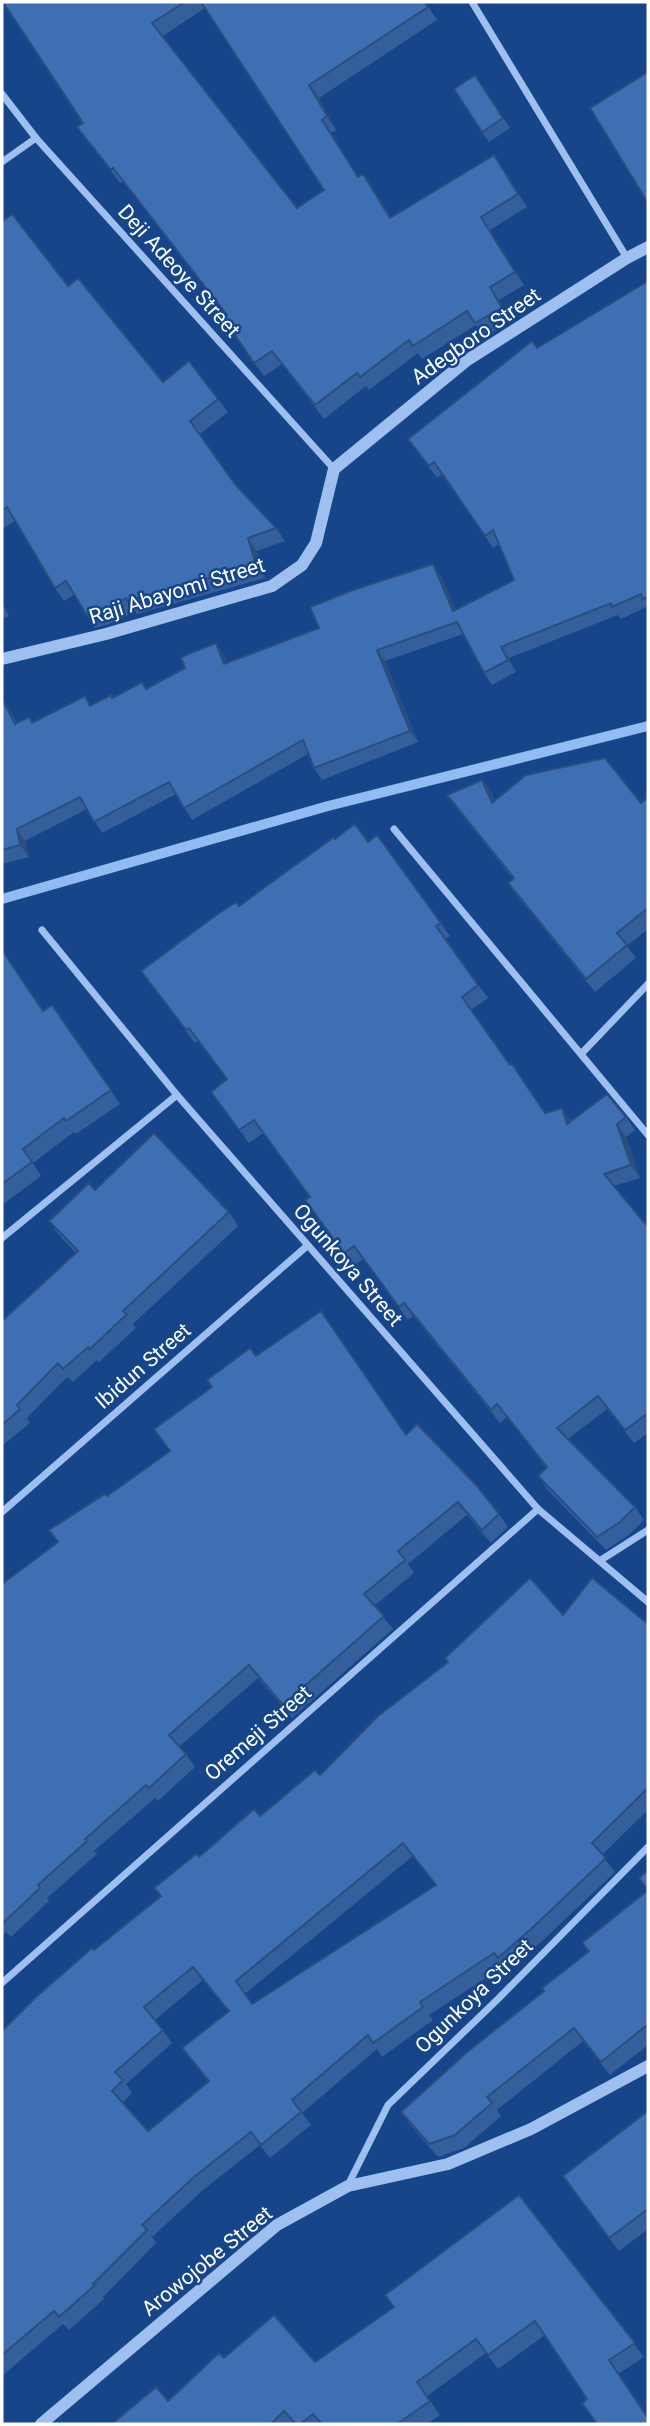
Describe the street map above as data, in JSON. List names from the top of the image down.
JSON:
{
  "streets": {
    "street": [
      "Deji Adeoye Street",
      "Adegboro Street",
      "Raji Abayomi Street",
      "Ogunkoya Street",
      "Ibidun Street",
      "Oremeji Street",
      "Arowojobe Street"
    ]
  },
  "crossings": [
    ["Deji Adeoye Street", "Adegboro Street"],
    ["Deji Adeoye Street", "Raji Abayomi Street"],
    ["Adegboro Street", "Raji Abayomi Street"],
    ["Ogunkoya Street", "Ibidun Street"],
    ["Ogunkoya Street", "Oremeji Street"],
    ["Ogunkoya Street", "Arowojobe Street"]
  ]
}
